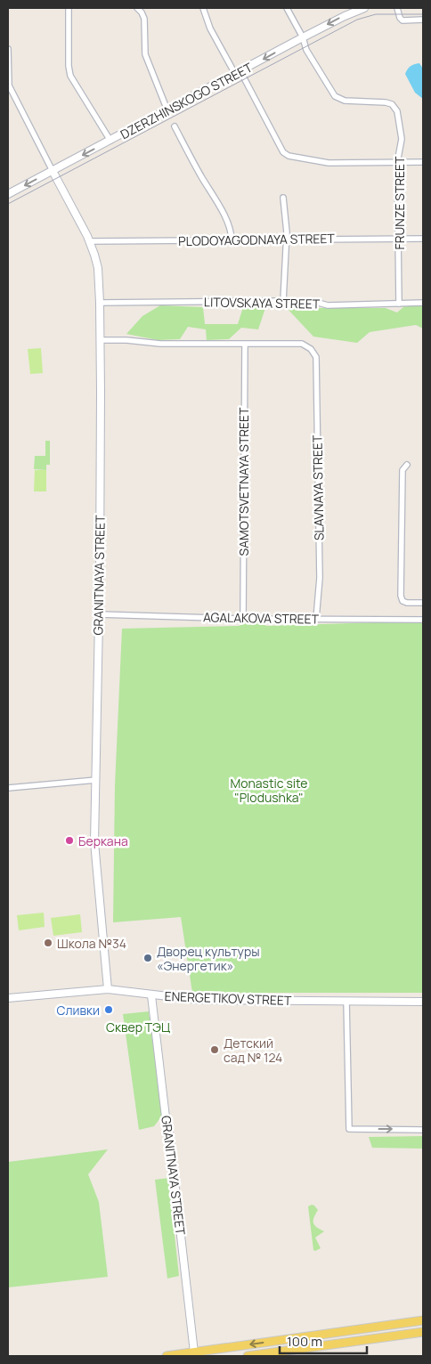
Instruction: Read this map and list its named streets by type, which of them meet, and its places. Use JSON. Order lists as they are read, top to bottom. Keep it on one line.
{"streets":{"street":["DZERZHINSKOGO STREET","FRUNZE STREET","PLODOYAGODNAYA STREET","LITOVSKAYA STREET","SAMOTSVETNAYA STREET","SLAVNAYA STREET","GRANITNAYA STREET","AGALAKOVA STREET","ENERGETIKOV STREET"]},"crossings":[["DZERZHINSKOGO STREET","FRUNZE STREET"],["DZERZHINSKOGO STREET","GRANITNAYA STREET"],["FRUNZE STREET","PLODOYAGODNAYA STREET"],["FRUNZE STREET","LITOVSKAYA STREET"],["PLODOYAGODNAYA STREET","GRANITNAYA STREET"],["LITOVSKAYA STREET","GRANITNAYA STREET"],["SAMOTSVETNAYA STREET","SLAVNAYA STREET"],["SAMOTSVETNAYA STREET","AGALAKOVA STREET"],["SLAVNAYA STREET","AGALAKOVA STREET"],["GRANITNAYA STREET","AGALAKOVA STREET"],["GRANITNAYA STREET","ENERGETIKOV STREET"]],"one_way":["DZERZHINSKOGO STREET"],"parks":["Monastic site \"Plodushka\"","Сквер ТЭЦ"],"places":["Беркана","Школа №34","Дворец культуры «Энергетик»","Сливки","Детский сад № 124"],"scale_bar":"100 m"}
